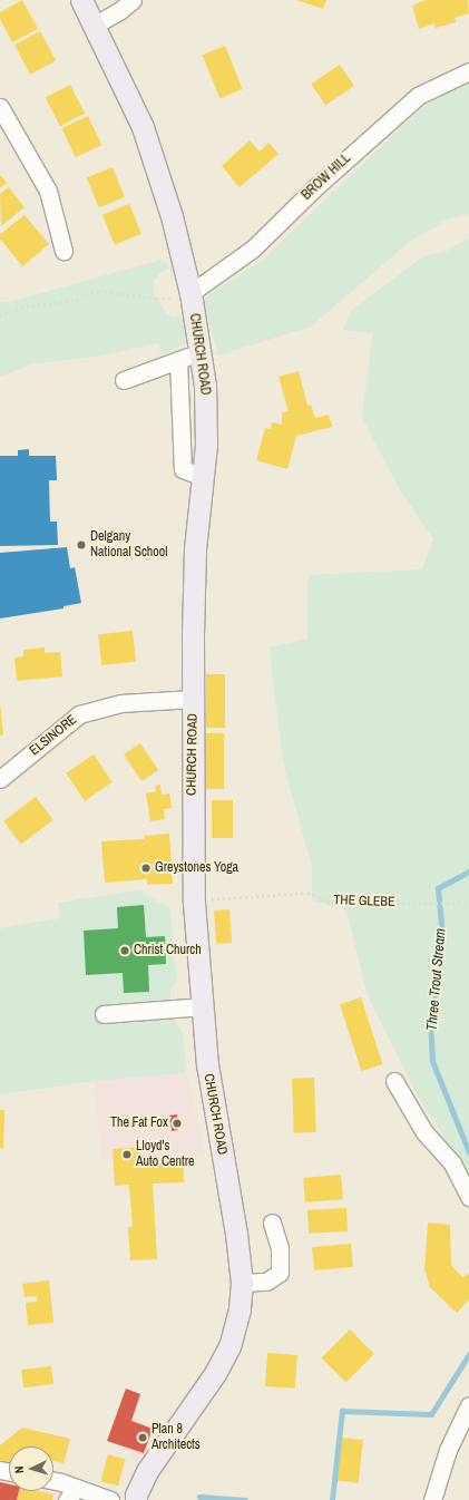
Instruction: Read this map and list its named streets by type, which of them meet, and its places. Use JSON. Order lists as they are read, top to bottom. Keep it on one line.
{"streets":{"main road":["CHURCH ROAD"],"street":["BROW HILL","ELSINORE"],"path":["THE GLEBE"]},"crossings":[["BROW HILL","CHURCH ROAD"],["CHURCH ROAD","ELSINORE"]],"water":["Three Trout Stream"],"places":["Delgany National School","Greystones Yoga","Christ Church","The Fat Fox","Lloyd's Auto Centre","Plan 8 Architects"],"north":"left"}
